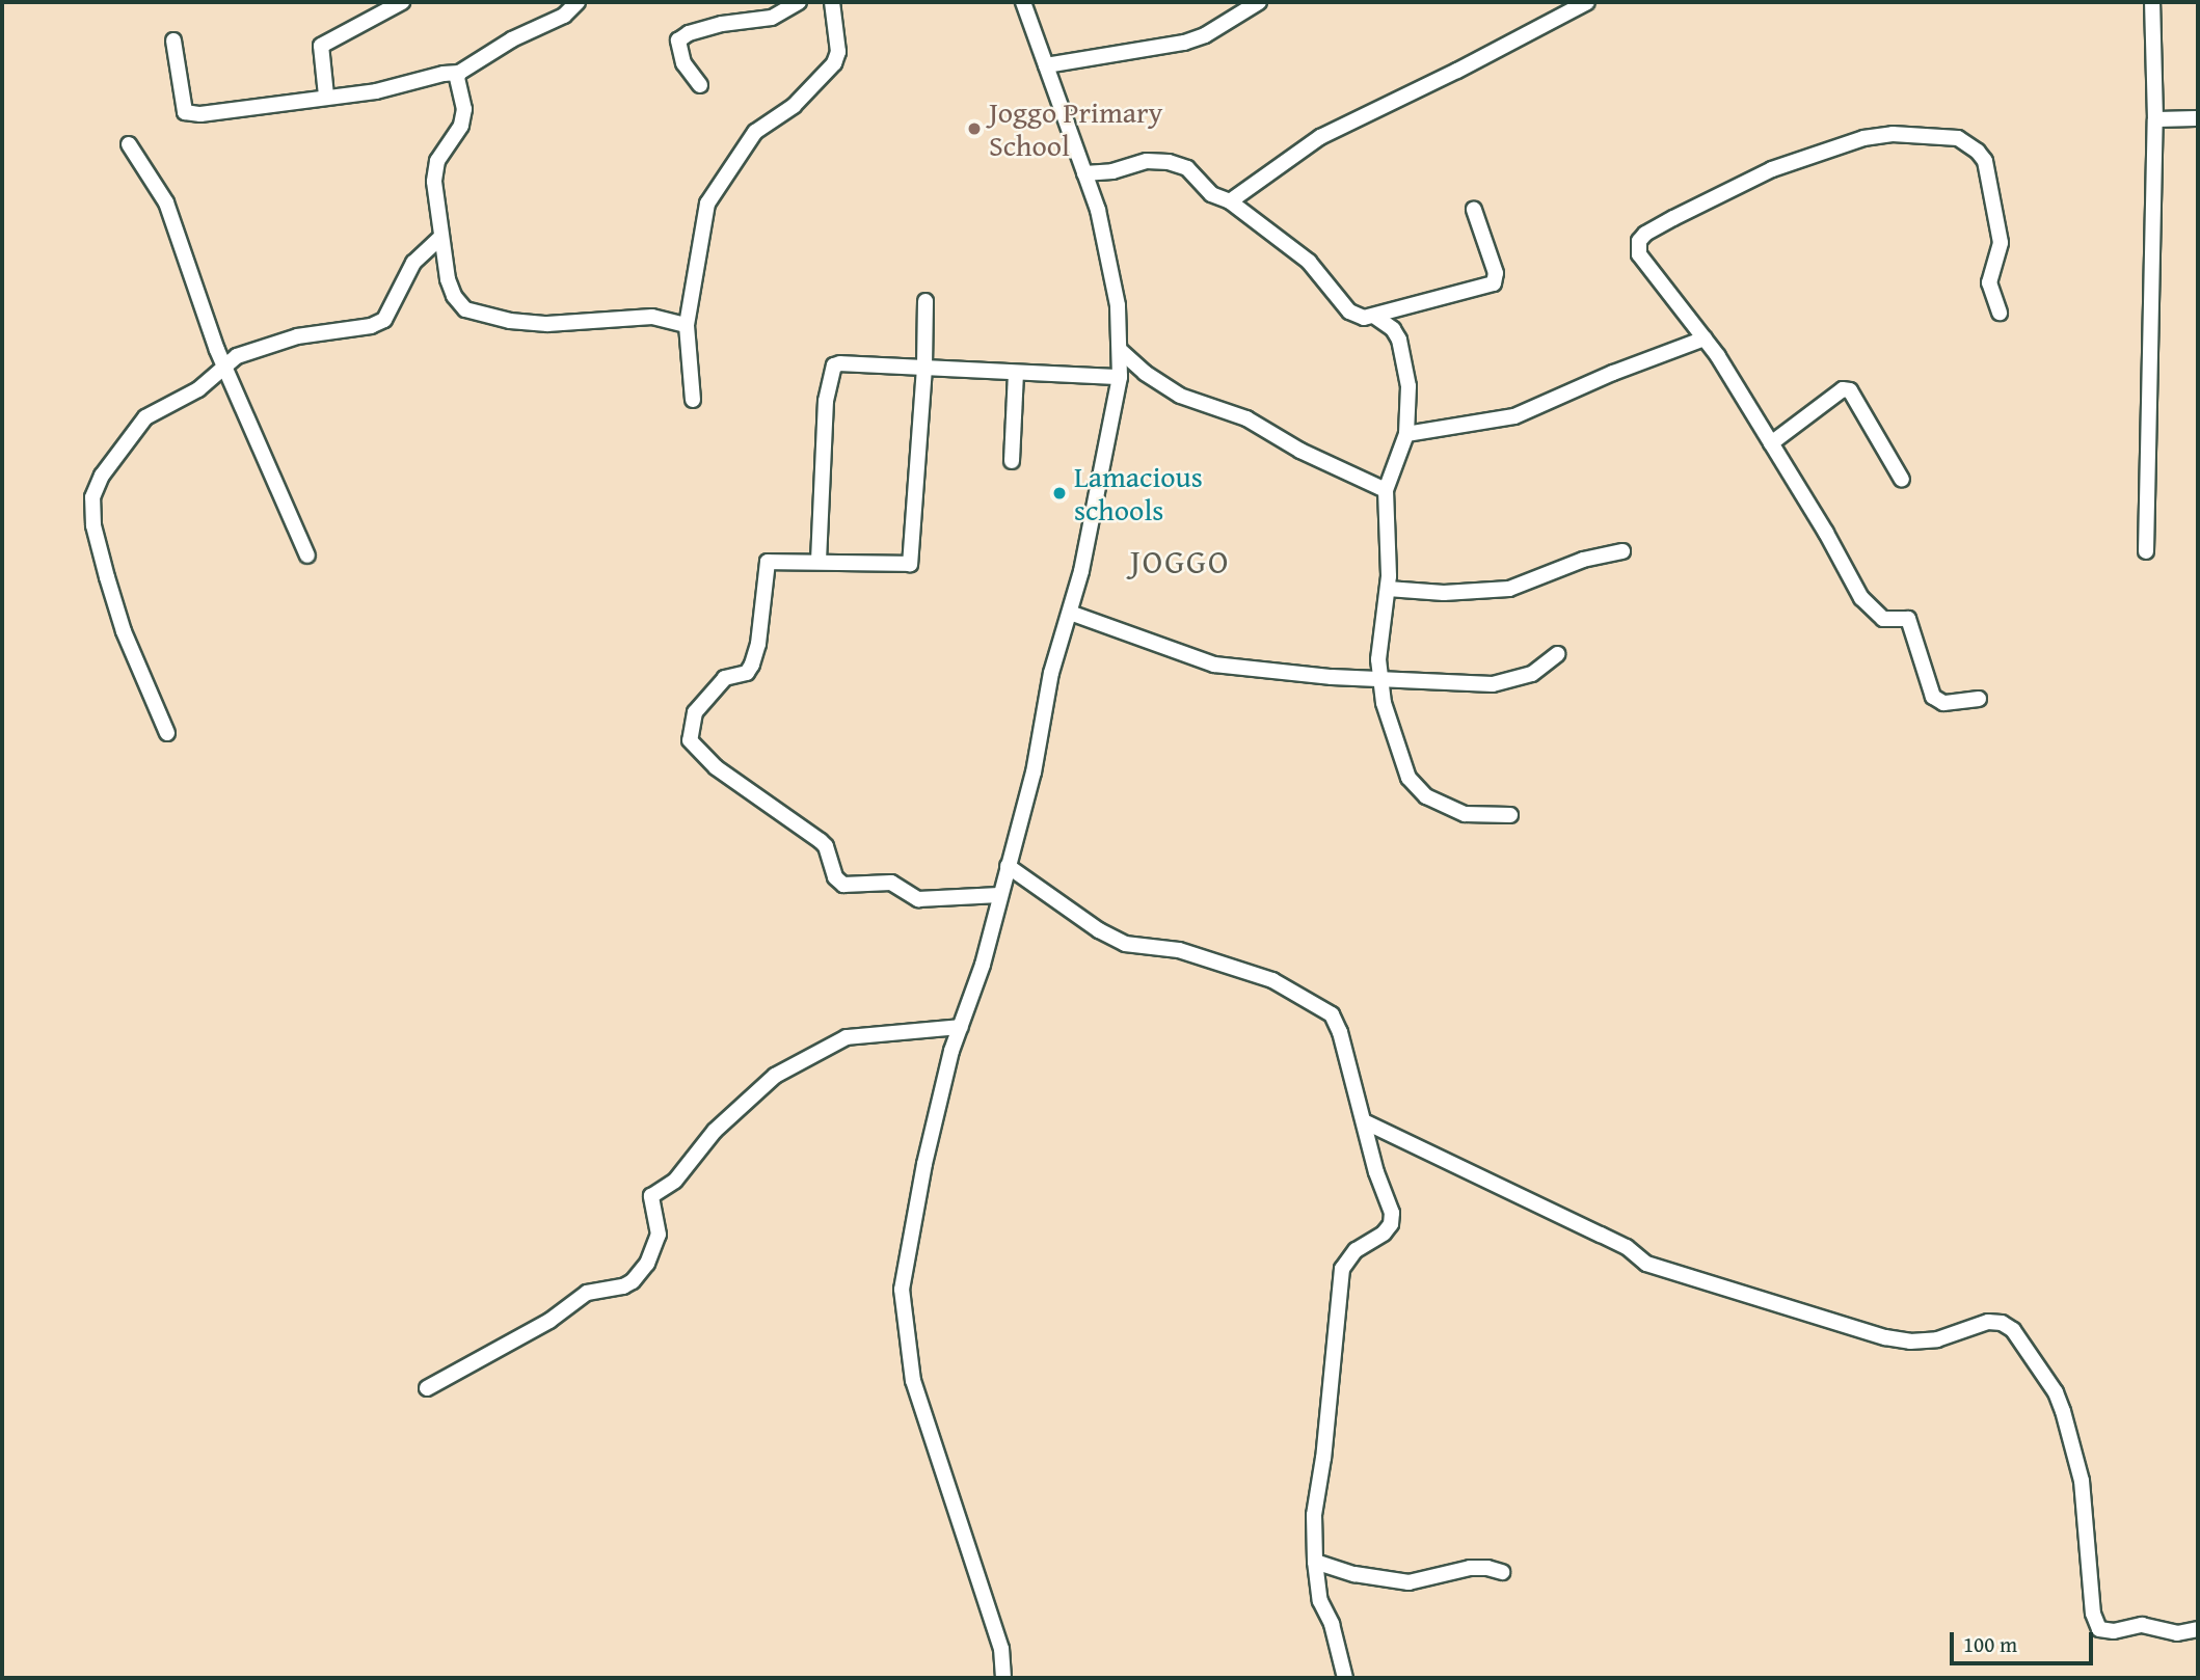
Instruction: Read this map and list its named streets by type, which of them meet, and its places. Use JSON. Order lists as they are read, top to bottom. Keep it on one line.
{"districts":["JOGGO"],"places":["Joggo Primary School","Lamacious schools"],"scale_bar":"100 m"}
